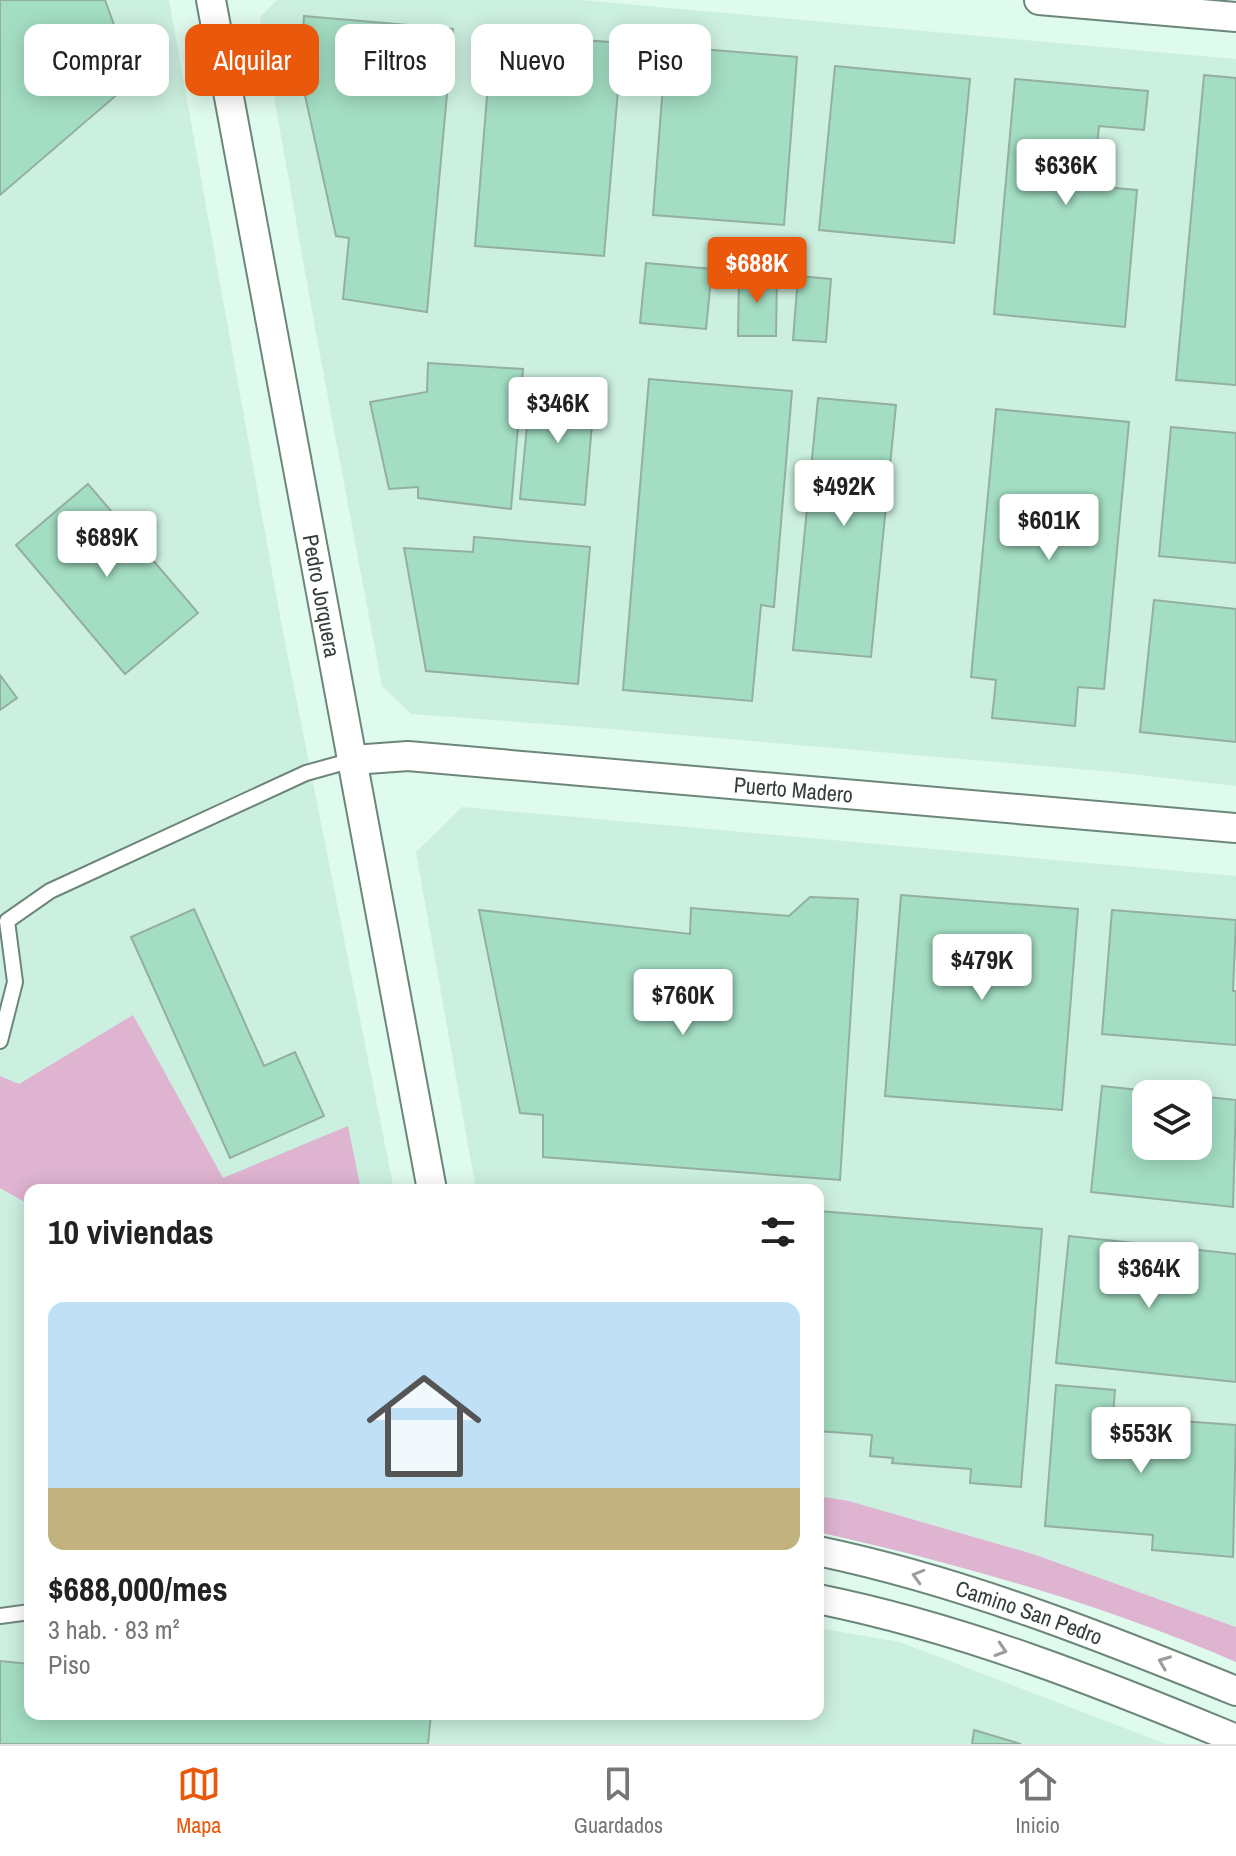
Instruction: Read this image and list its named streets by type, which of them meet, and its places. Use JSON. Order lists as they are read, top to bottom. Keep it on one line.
{"streets":{"street":["Pedro Jorquera","Puerto Madero","Camino San Pedro"]},"crossings":[["Pedro Jorquera","Puerto Madero"]],"page":{"chip":["Comprar","Alquilar","Filtros","Nuevo","Piso"],"price":["$636K","$688K","$346K","$492K","$601K","$689K","$479K","$760K","$364K","$553K"],"heading":"10 viviendas","list":[{"name":"$688,000/mes","note":"3 hab. · 83 m² · Piso"}],"tabs":["Mapa","Guardados","Inicio"]}}
